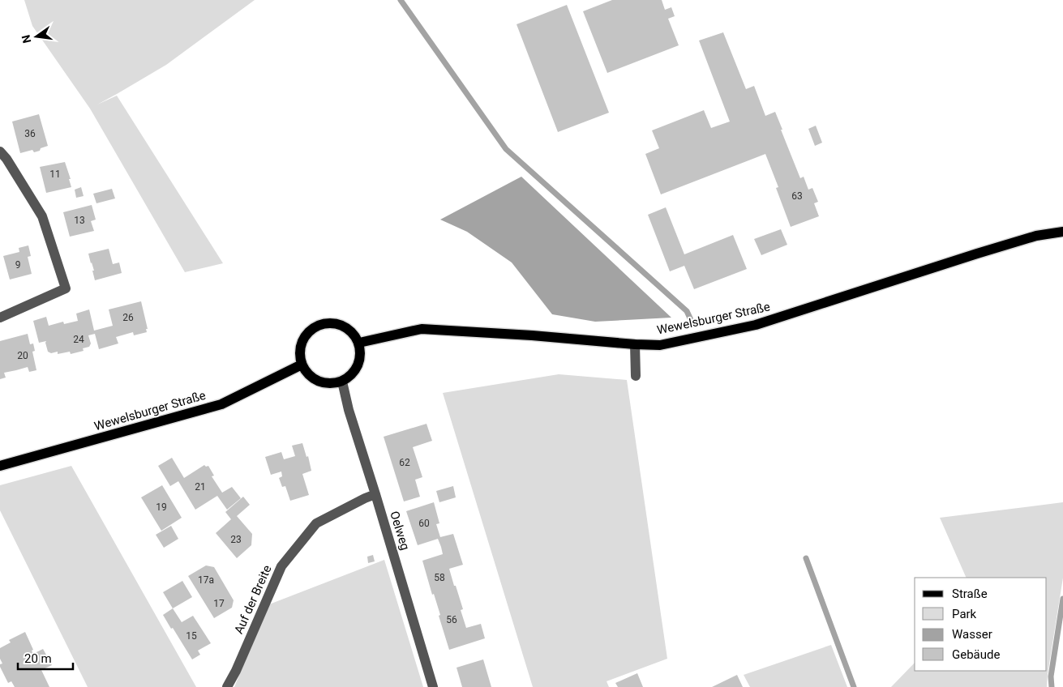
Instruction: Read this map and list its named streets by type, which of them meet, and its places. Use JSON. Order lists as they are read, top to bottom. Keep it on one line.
{"streets":{"main road":["Wewelsburger Straße"],"street":["Oelweg","Auf der Breite"]},"crossings":[["Wewelsburger Straße","Oelweg"],["Oelweg","Auf der Breite"]],"house_numbers":["36","11","63","13","9","26","24","20","62","21","19","60","23","58","17a","17","56","15"],"legend":["Straße","Park","Wasser","Gebäude"],"scale_bar":"20 m","north":"left"}
